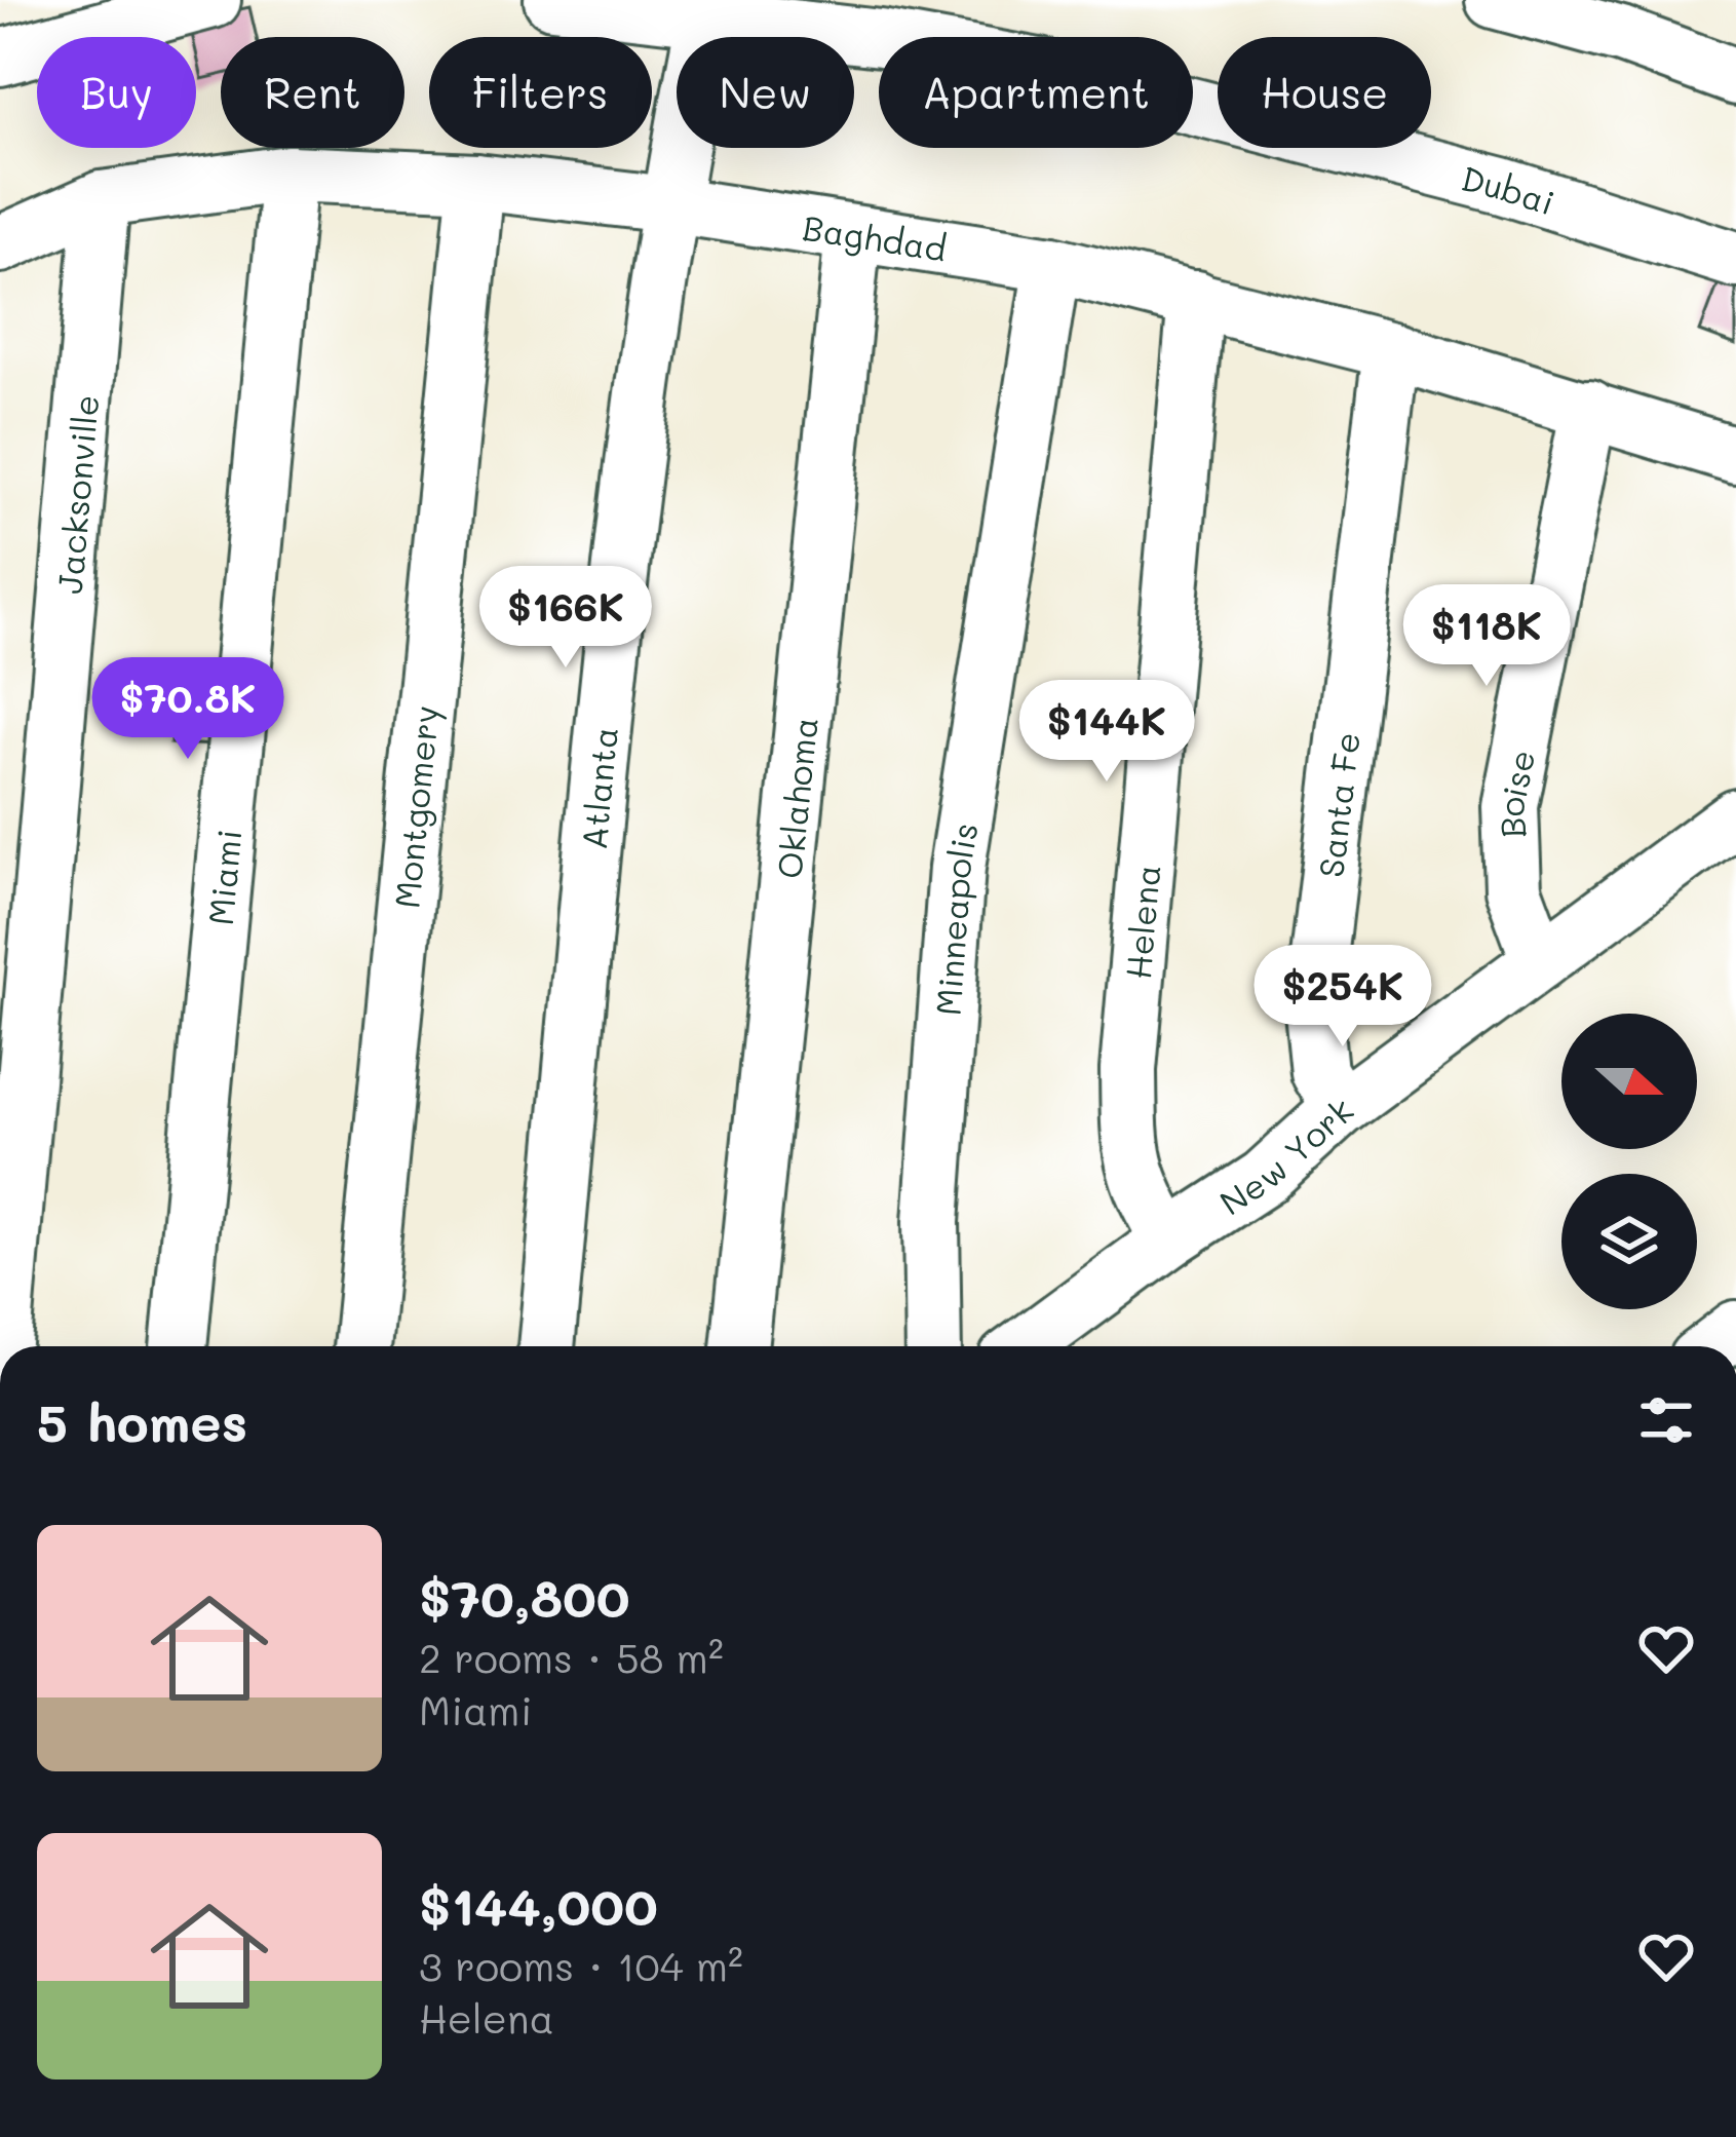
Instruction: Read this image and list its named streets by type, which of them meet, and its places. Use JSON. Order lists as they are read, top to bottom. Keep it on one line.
{"streets":{"street":["Dubai","Baghdad","Jacksonville","Atlanta","Boise","Oklahoma","Santa Fe","Montgomery","Miami","Minneapolis","Helena","New York"]},"crossings":[["Dubai","Atlanta"],["Baghdad","Jacksonville"],["Baghdad","Atlanta"],["Baghdad","Boise"],["Baghdad","Oklahoma"],["Baghdad","Santa Fe"],["Baghdad","Montgomery"],["Baghdad","Miami"],["Baghdad","Minneapolis"],["Baghdad","Helena"],["Boise","New York"],["Santa Fe","New York"],["Helena","New York"]],"north":"right","page":{"chip":["Buy","Rent","Filters","New","Apartment","House"],"price":["$166K","$118K","$70.8K","$144K","$254K"],"heading":"5 homes","list":[{"name":"$70,800","note":"2 rooms · 58 m² · Miami"},{"name":"$144,000","note":"3 rooms · 104 m² · Helena"}]}}
